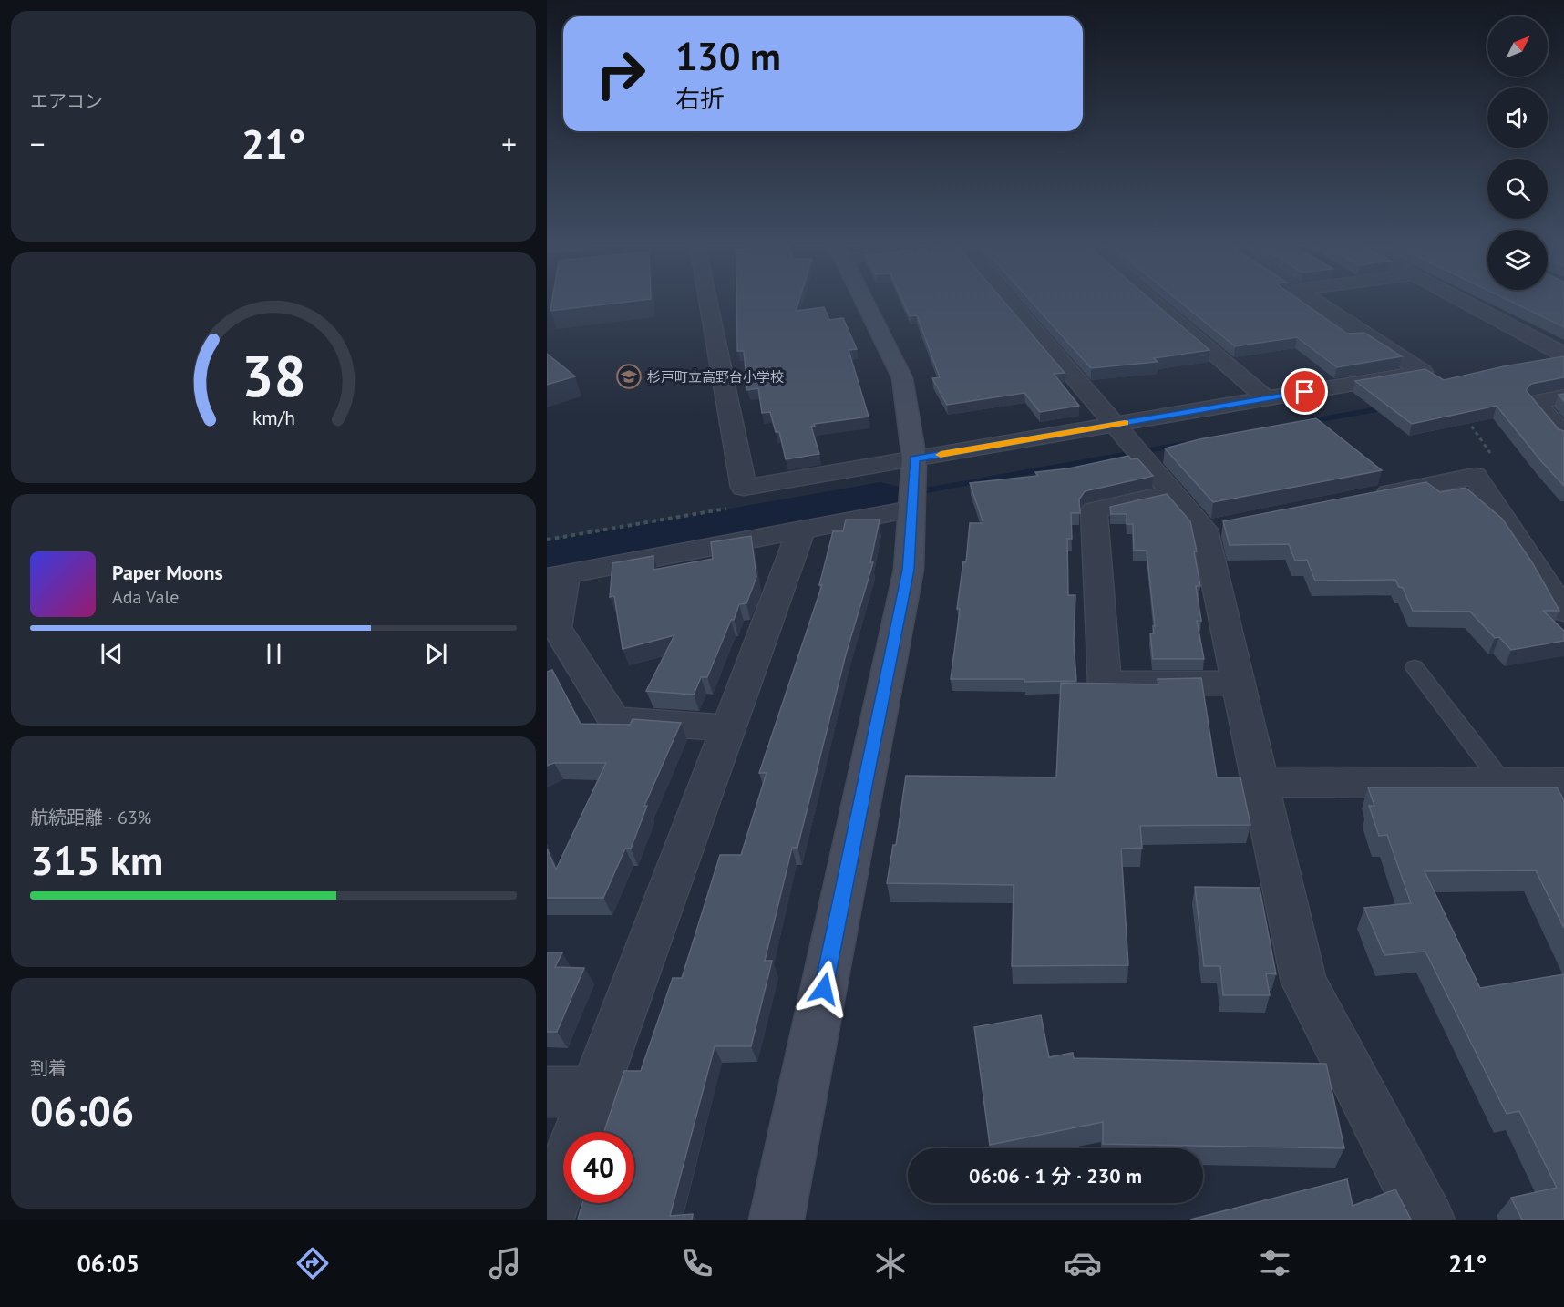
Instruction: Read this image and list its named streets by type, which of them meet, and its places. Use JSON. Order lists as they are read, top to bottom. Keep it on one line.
{"places":{"school or university":["杉戸町立高野台小学校"]},"north":"top right","page":{"tile":["エアコン",["航続距離 · 63%","315 km"],["到着","06:06"]],"turn":["130 m","右折"],"heat":["−","21°","+"],"song":["Paper Moons","Ada Vale"],"limit":"40","trip":"06:06 · 1 分 · 230 m","tabs":["06:05","21°"],"gauge":["38","km/h"]}}
